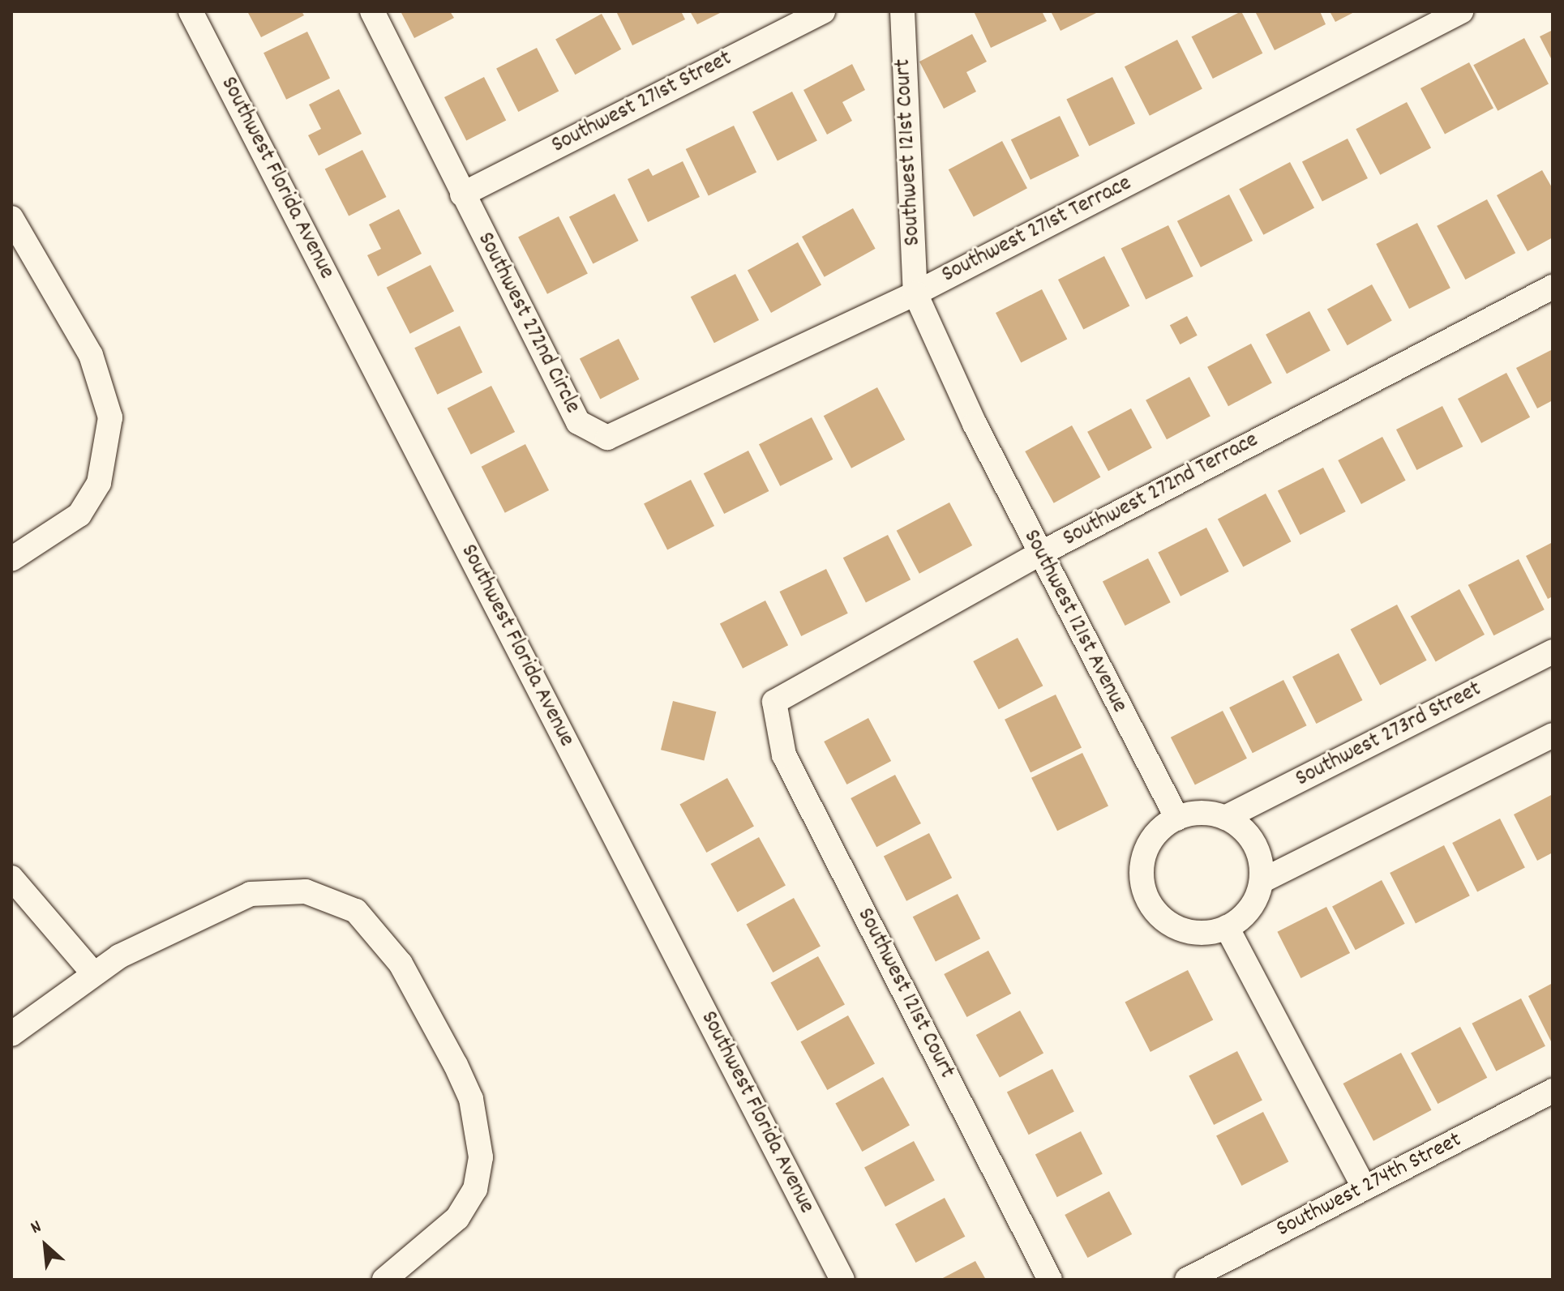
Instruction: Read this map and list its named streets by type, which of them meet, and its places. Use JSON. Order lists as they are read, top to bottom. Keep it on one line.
{"streets":{"street":["Southwest 271st Street","Southwest 121st Court","Southwest Florida Avenue","Southwest 271st Terrace","Southwest 272nd Circle","Southwest 272nd Terrace","Southwest 121st Avenue","Southwest 273rd Street","Southwest 274th Street"]},"crossings":[["Southwest 271st Street","Southwest 272nd Circle"],["Southwest 121st Court","Southwest 271st Terrace"],["Southwest 121st Court","Southwest 272nd Terrace"],["Southwest 121st Court","Southwest 121st Avenue"],["Southwest 271st Terrace","Southwest 272nd Circle"],["Southwest 271st Terrace","Southwest 121st Avenue"],["Southwest 272nd Terrace","Southwest 121st Avenue"],["Southwest 121st Avenue","Southwest 273rd Street"]],"north":"top left"}
